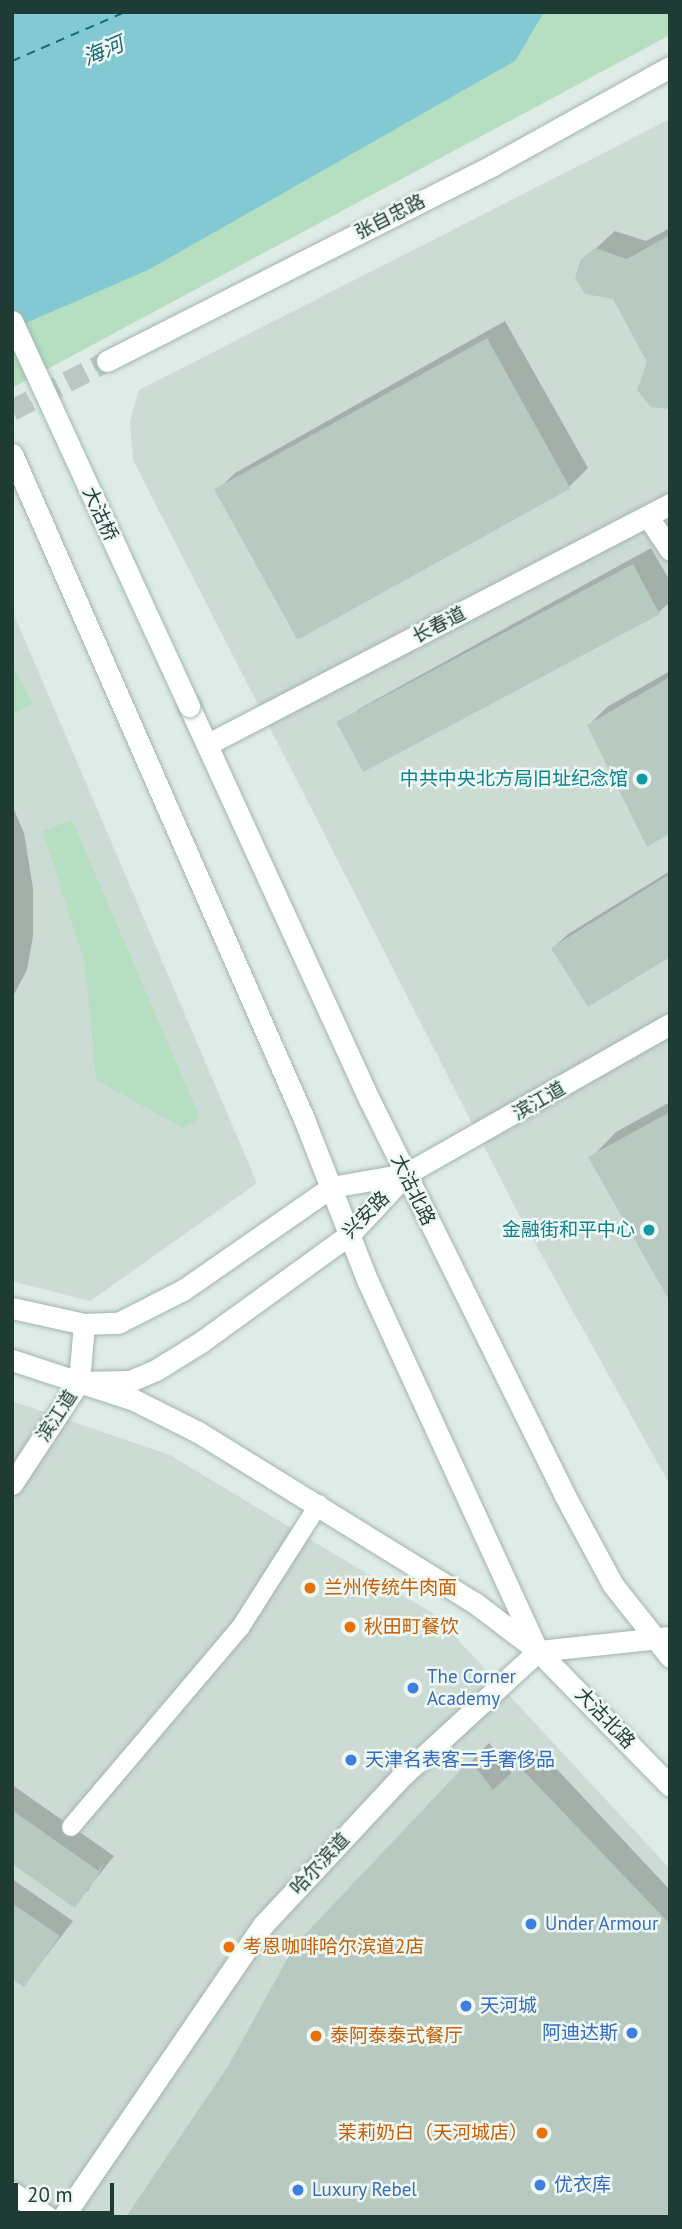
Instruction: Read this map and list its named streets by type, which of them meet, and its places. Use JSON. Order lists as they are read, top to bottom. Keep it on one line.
{"streets":{"main road":["张自忠路","大沽桥","长春道","滨江道","大沽北路","兴安路","哈尔滨道"]},"crossings":[["大沽桥","大沽北路"],["长春道","大沽北路"],["滨江道","大沽北路"],["滨江道","兴安路"],["大沽北路","兴安路"],["大沽北路","哈尔滨道"]],"water":["海河"],"places":["中共中央北方局旧址纪念馆","金融街和平中心","兰州传统牛肉面","秋田町餐饮","The Corner Academy","天津名表客二手奢侈品","Under Armour","考恩咖啡哈尔滨道2店","天河城","阿迪达斯","泰阿泰泰式餐厅","茉莉奶白（天河城店）","优衣库","Luxury Rebel"],"scale_bar":"20 m"}
